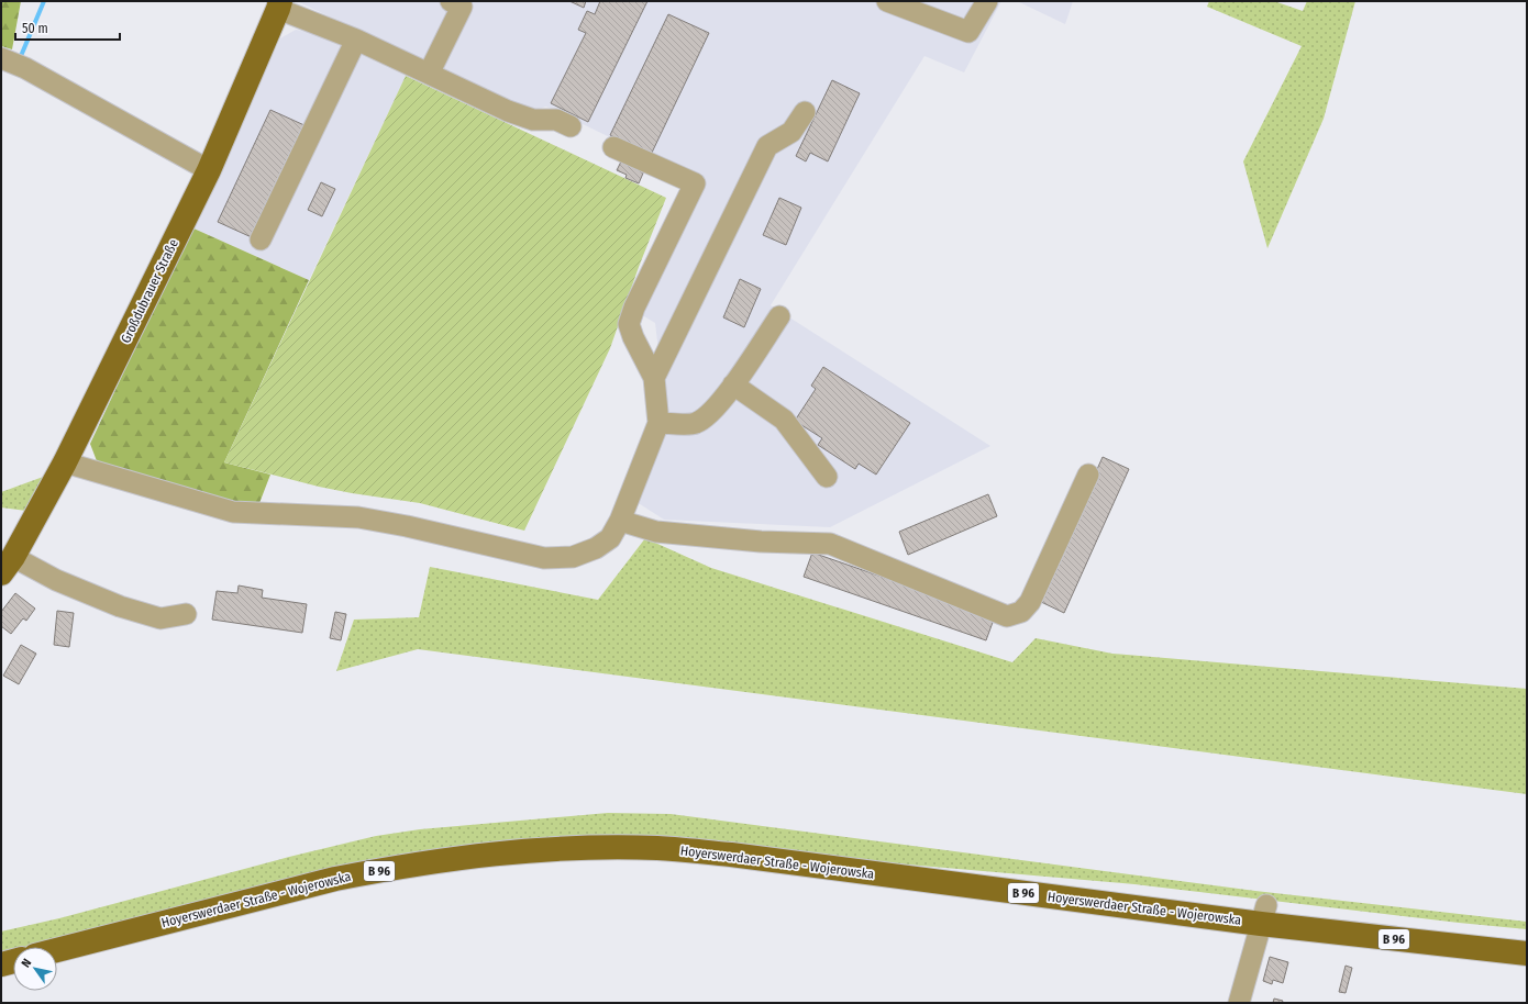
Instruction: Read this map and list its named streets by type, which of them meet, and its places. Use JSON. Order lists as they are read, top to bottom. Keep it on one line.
{"streets":{"main road":["Großdubrauer Straße","Hoyerswerdaer Straße - Wojerowska","B 96"]},"scale_bar":"50 m","north":"top left"}
